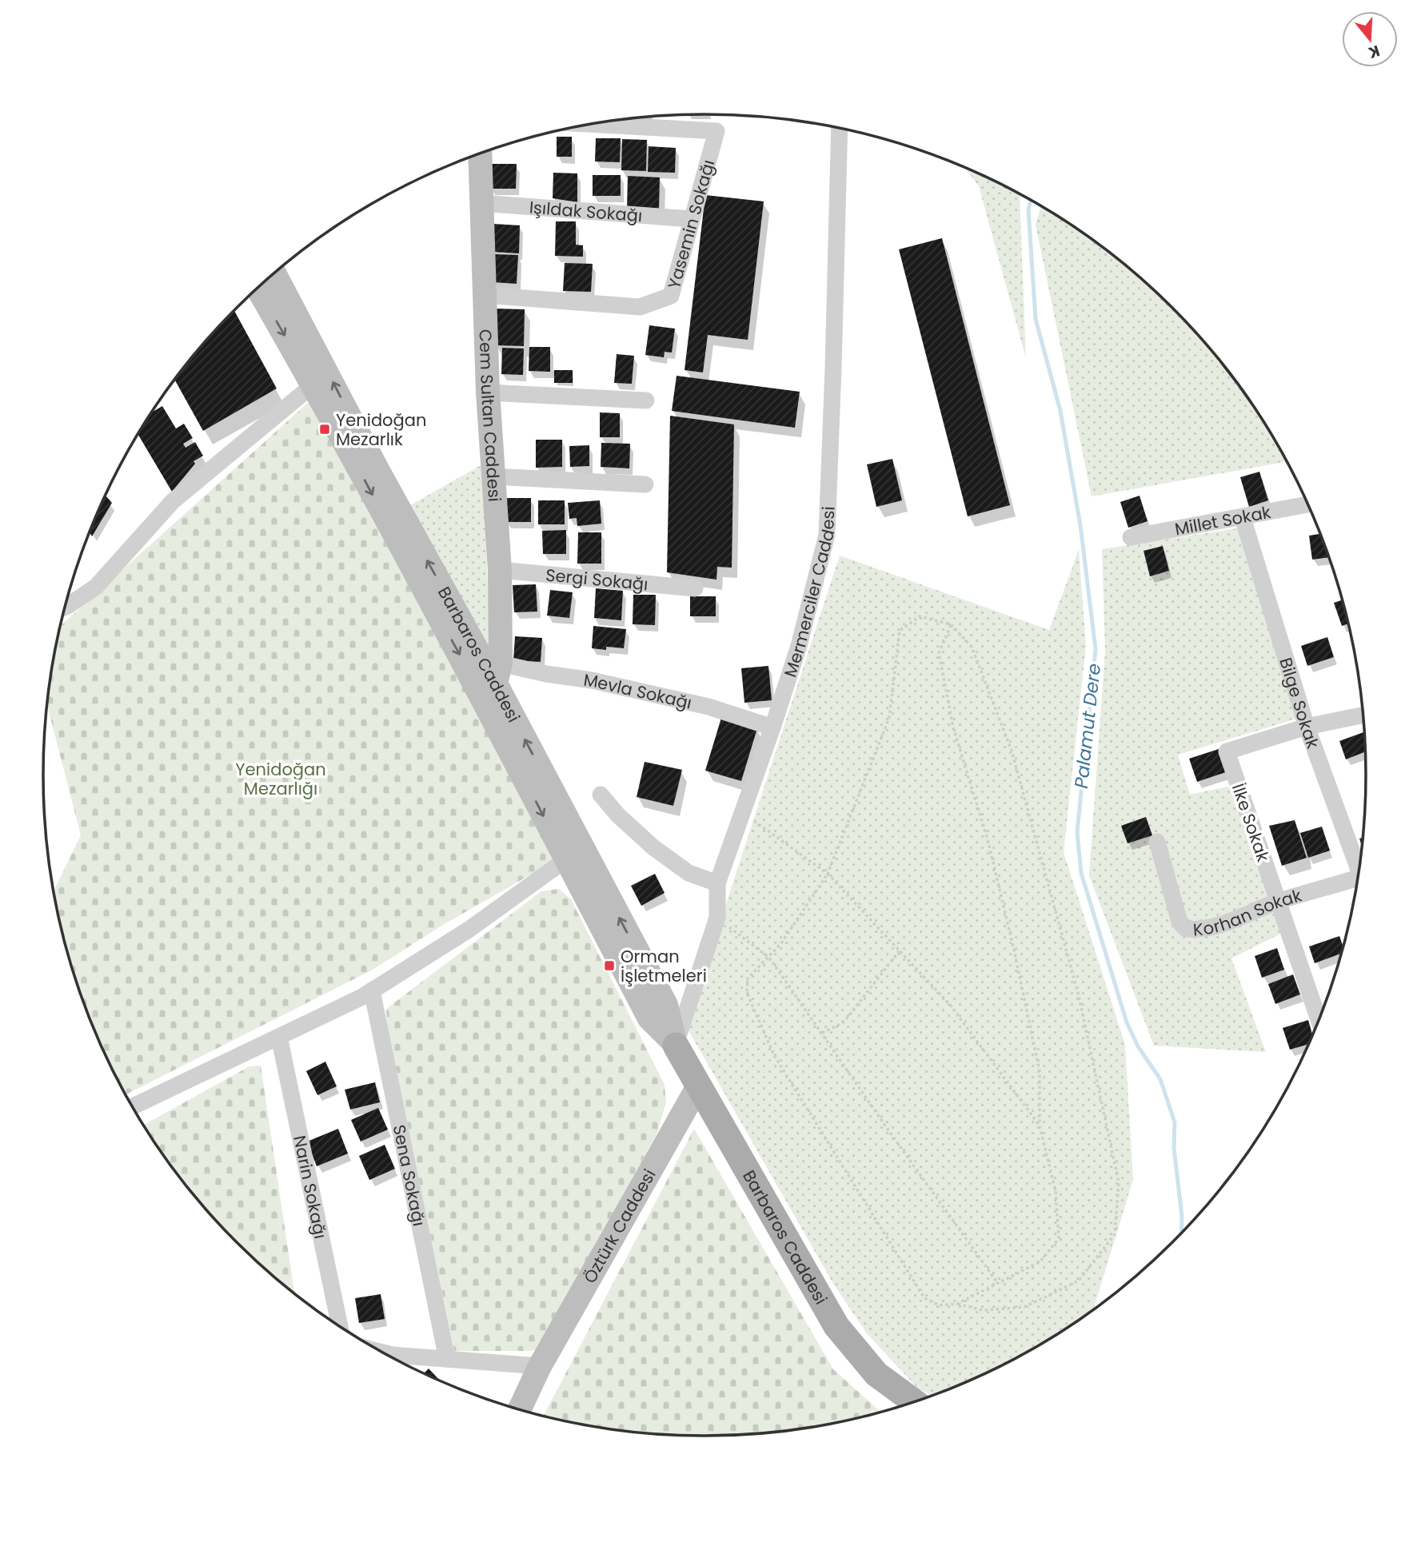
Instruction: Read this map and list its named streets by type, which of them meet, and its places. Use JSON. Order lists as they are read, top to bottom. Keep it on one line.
{"streets":{"main road":["Cem Sultan Caddesi","Barbaros Caddesi","Öztürk Caddesi"],"street":["Işıldak Sokağı","Yasemin Sokağı","Millet Sokak","Sergi Sokağı","Mermerciler Caddesi","Mevla Sokağı","Bilge Sokak","İlke Sokak","Korhan Sokak","Sena Sokağı","Narin Sokağı"]},"crossings":[["Işıldak Sokağı","Yasemin Sokağı"],["Işıldak Sokağı","Cem Sultan Caddesi"],["Yasemin Sokağı","Cem Sultan Caddesi"],["Cem Sultan Caddesi","Sergi Sokağı"],["Cem Sultan Caddesi","Barbaros Caddesi"],["Cem Sultan Caddesi","Mevla Sokağı"],["Millet Sokak","Bilge Sokak"],["Mermerciler Caddesi","Barbaros Caddesi"],["Mermerciler Caddesi","Mevla Sokağı"],["Barbaros Caddesi","Mevla Sokağı"],["Barbaros Caddesi","Öztürk Caddesi"],["Bilge Sokak","İlke Sokak"],["İlke Sokak","Korhan Sokak"]],"water":["Palamut Dere"],"parks":["Yenidoğan Mezarlığı"],"places":{"transit":["Yenidoğan Mezarlık","Orman İşletmeleri"]},"north":"bottom"}
